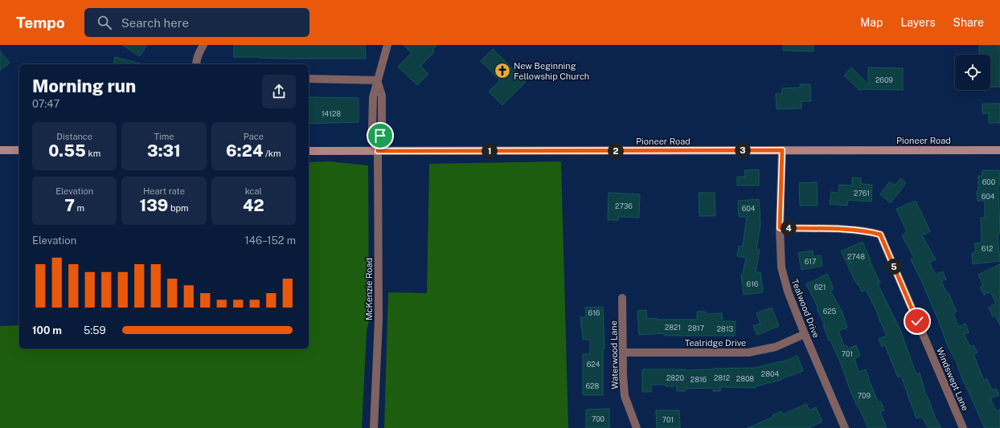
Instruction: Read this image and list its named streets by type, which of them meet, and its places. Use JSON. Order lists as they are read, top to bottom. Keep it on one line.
{"streets":{"main road":["Pioneer Road"],"street":["McKenzie Road","Tealwood Drive","Tealridge Drive","Waterwood Lane","Windswept Lane"]},"crossings":[["Pioneer Road","McKenzie Road"],["Pioneer Road","Tealwood Drive"],["Tealwood Drive","Tealridge Drive"],["Tealwood Drive","Windswept Lane"],["Tealridge Drive","Waterwood Lane"]],"places":{"church":["New Beginning Fellowship Church"]},"house_numbers":["2609","14128","600","2761","604","2736","604","612","2748","617","616","621","625","616","2821","2817","2813","701","624","2804","2820","2812","2808","2816","628","709","700","701"],"page":{"header":"Tempo","search":"Search here","nav":["Map","Layers","Share"],"heading":["Morning run","07:47"],"stats":[["Distance","0.55 km"],["Time","3:31"],["Pace","6:24 /km"],["Elevation","7 m"],["Heart rate","139 bpm"],["kcal","42"]],"pins":["3","1","2","4","5"],"chart":["Elevation","146–152 m"],"list":[{"name":"100 m","note":"5:59"}]}}
